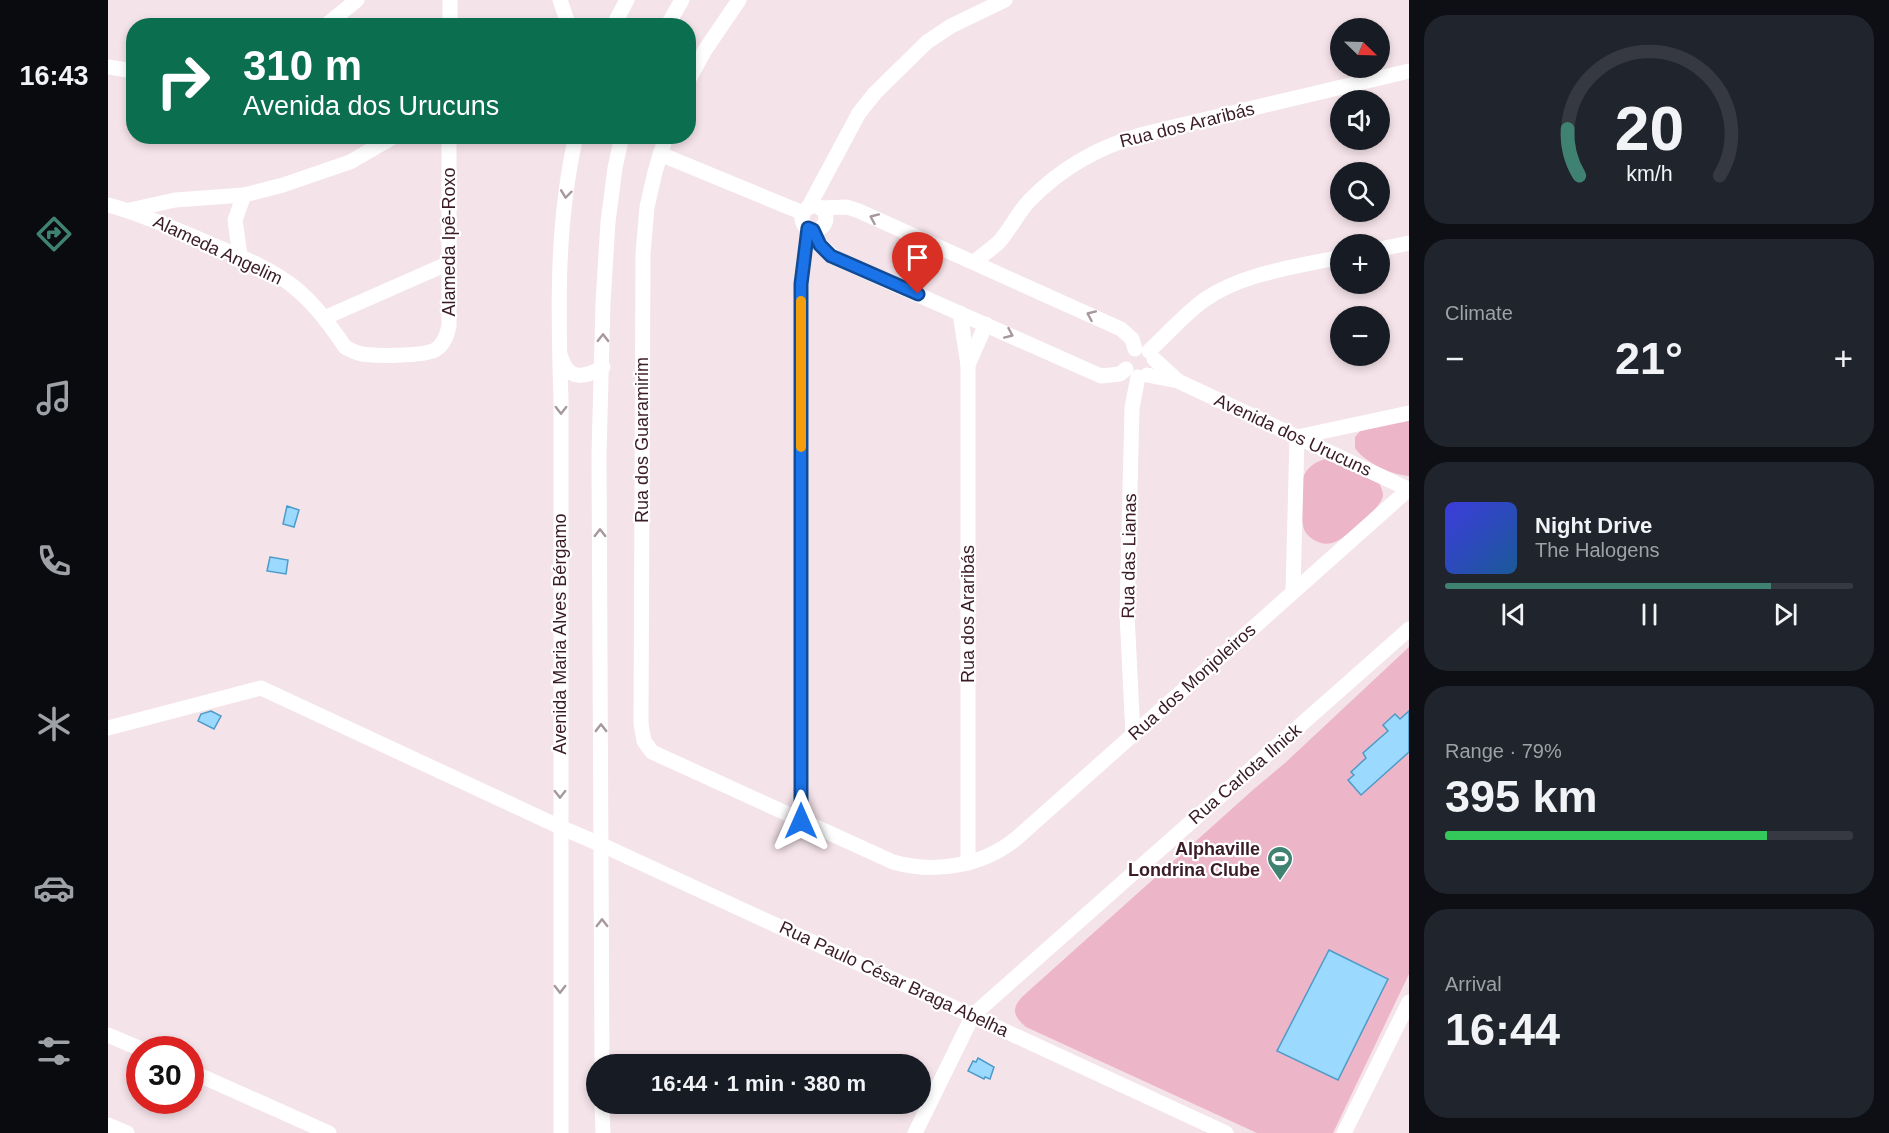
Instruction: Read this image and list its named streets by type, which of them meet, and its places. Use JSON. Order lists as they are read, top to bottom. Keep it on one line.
{"streets":{"street":["Rua dos Araribás","Alameda Ipê-Roxo","Alameda Angelim","Avenida dos Urucuns","Rua dos Guaramirim","Rua das Lianas","Avenida Maria Alves Bérgamo","Rua dos Monjoleiros","Rua Carlota Ilnick","Rua Paulo César Braga Abelha"]},"crossings":[["Rua dos Araribás","Avenida dos Urucuns"],["Rua dos Araribás","Rua dos Monjoleiros"],["Alameda Ipê-Roxo","Alameda Angelim"],["Avenida dos Urucuns","Rua dos Guaramirim"],["Avenida dos Urucuns","Rua das Lianas"],["Avenida dos Urucuns","Rua dos Monjoleiros"],["Rua dos Guaramirim","Rua dos Monjoleiros"],["Rua das Lianas","Rua dos Monjoleiros"],["Avenida Maria Alves Bérgamo","Rua Paulo César Braga Abelha"],["Rua Carlota Ilnick","Rua Paulo César Braga Abelha"]],"places":{"sports":["Alphaville Londrina Clube"]},"north":"bottom right","page":{"tabs":"16:43","map_buttons":["+","−"],"turn":["310 m","Avenida dos Urucuns"],"tile":["Climate",["Range · 79%","395 km"],["Arrival","16:44"]],"heat":["−","21°","+"],"song":["Night Drive","The Halogens"],"limit":"30","trip":"16:44 · 1 min · 380 m","gauge":["20","km/h"]}}
